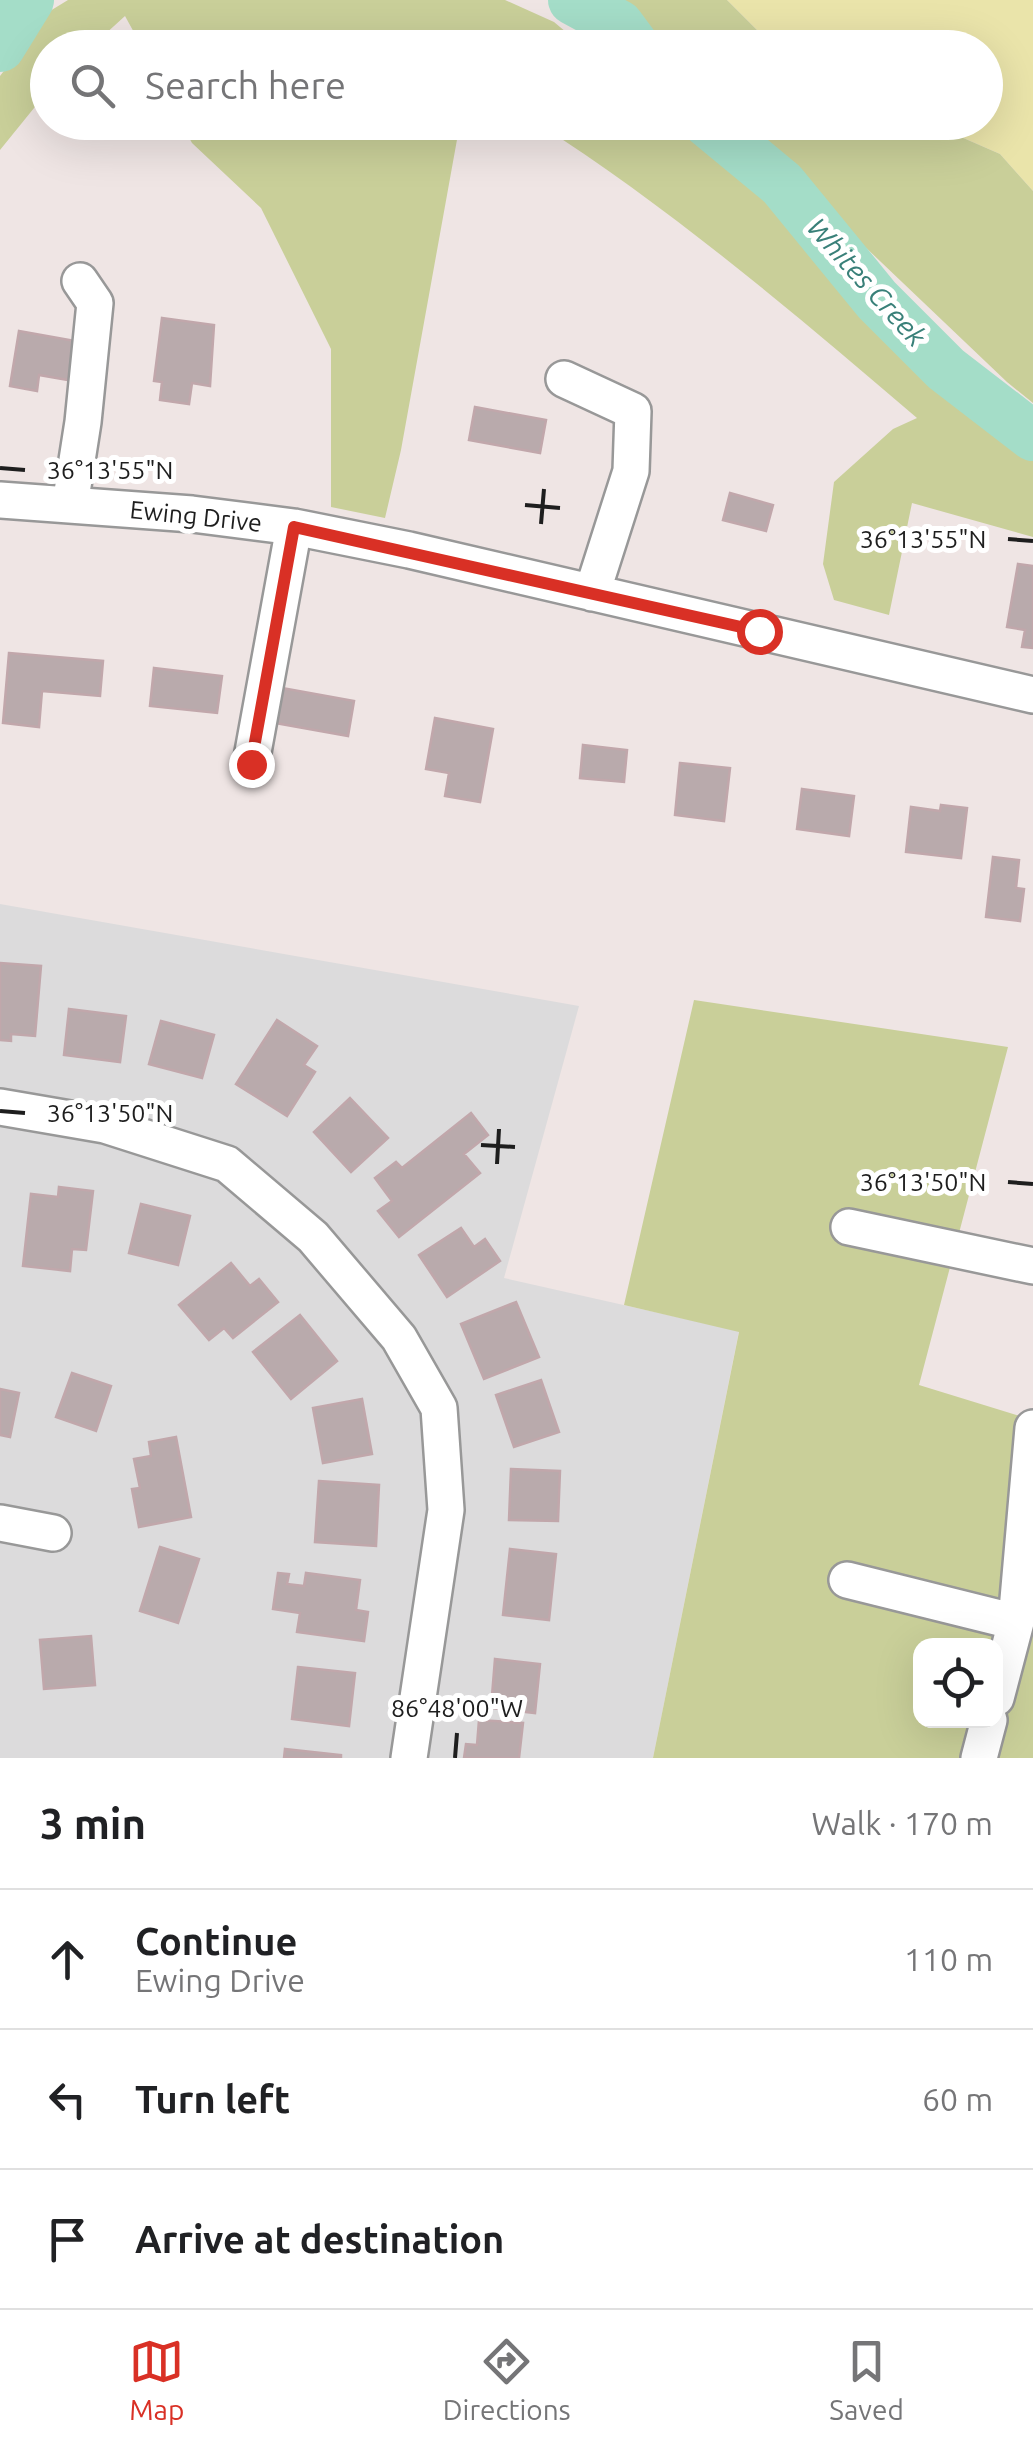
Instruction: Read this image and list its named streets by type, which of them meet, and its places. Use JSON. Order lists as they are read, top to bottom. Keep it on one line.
{"streets":{"street":["Ewing Drive"]},"water":["Whites Creek"],"page":{"search":"Search here","heading":["3 min","Walk · 170 m"],"list":[["Continue","Ewing Drive","110 m"],["Turn left","60 m"],"Arrive at destination"],"nav":["Map","Directions","Saved"]},"coordinates":["36°13'55\"N","36°13'50\"N","86°48'00\"W"]}
